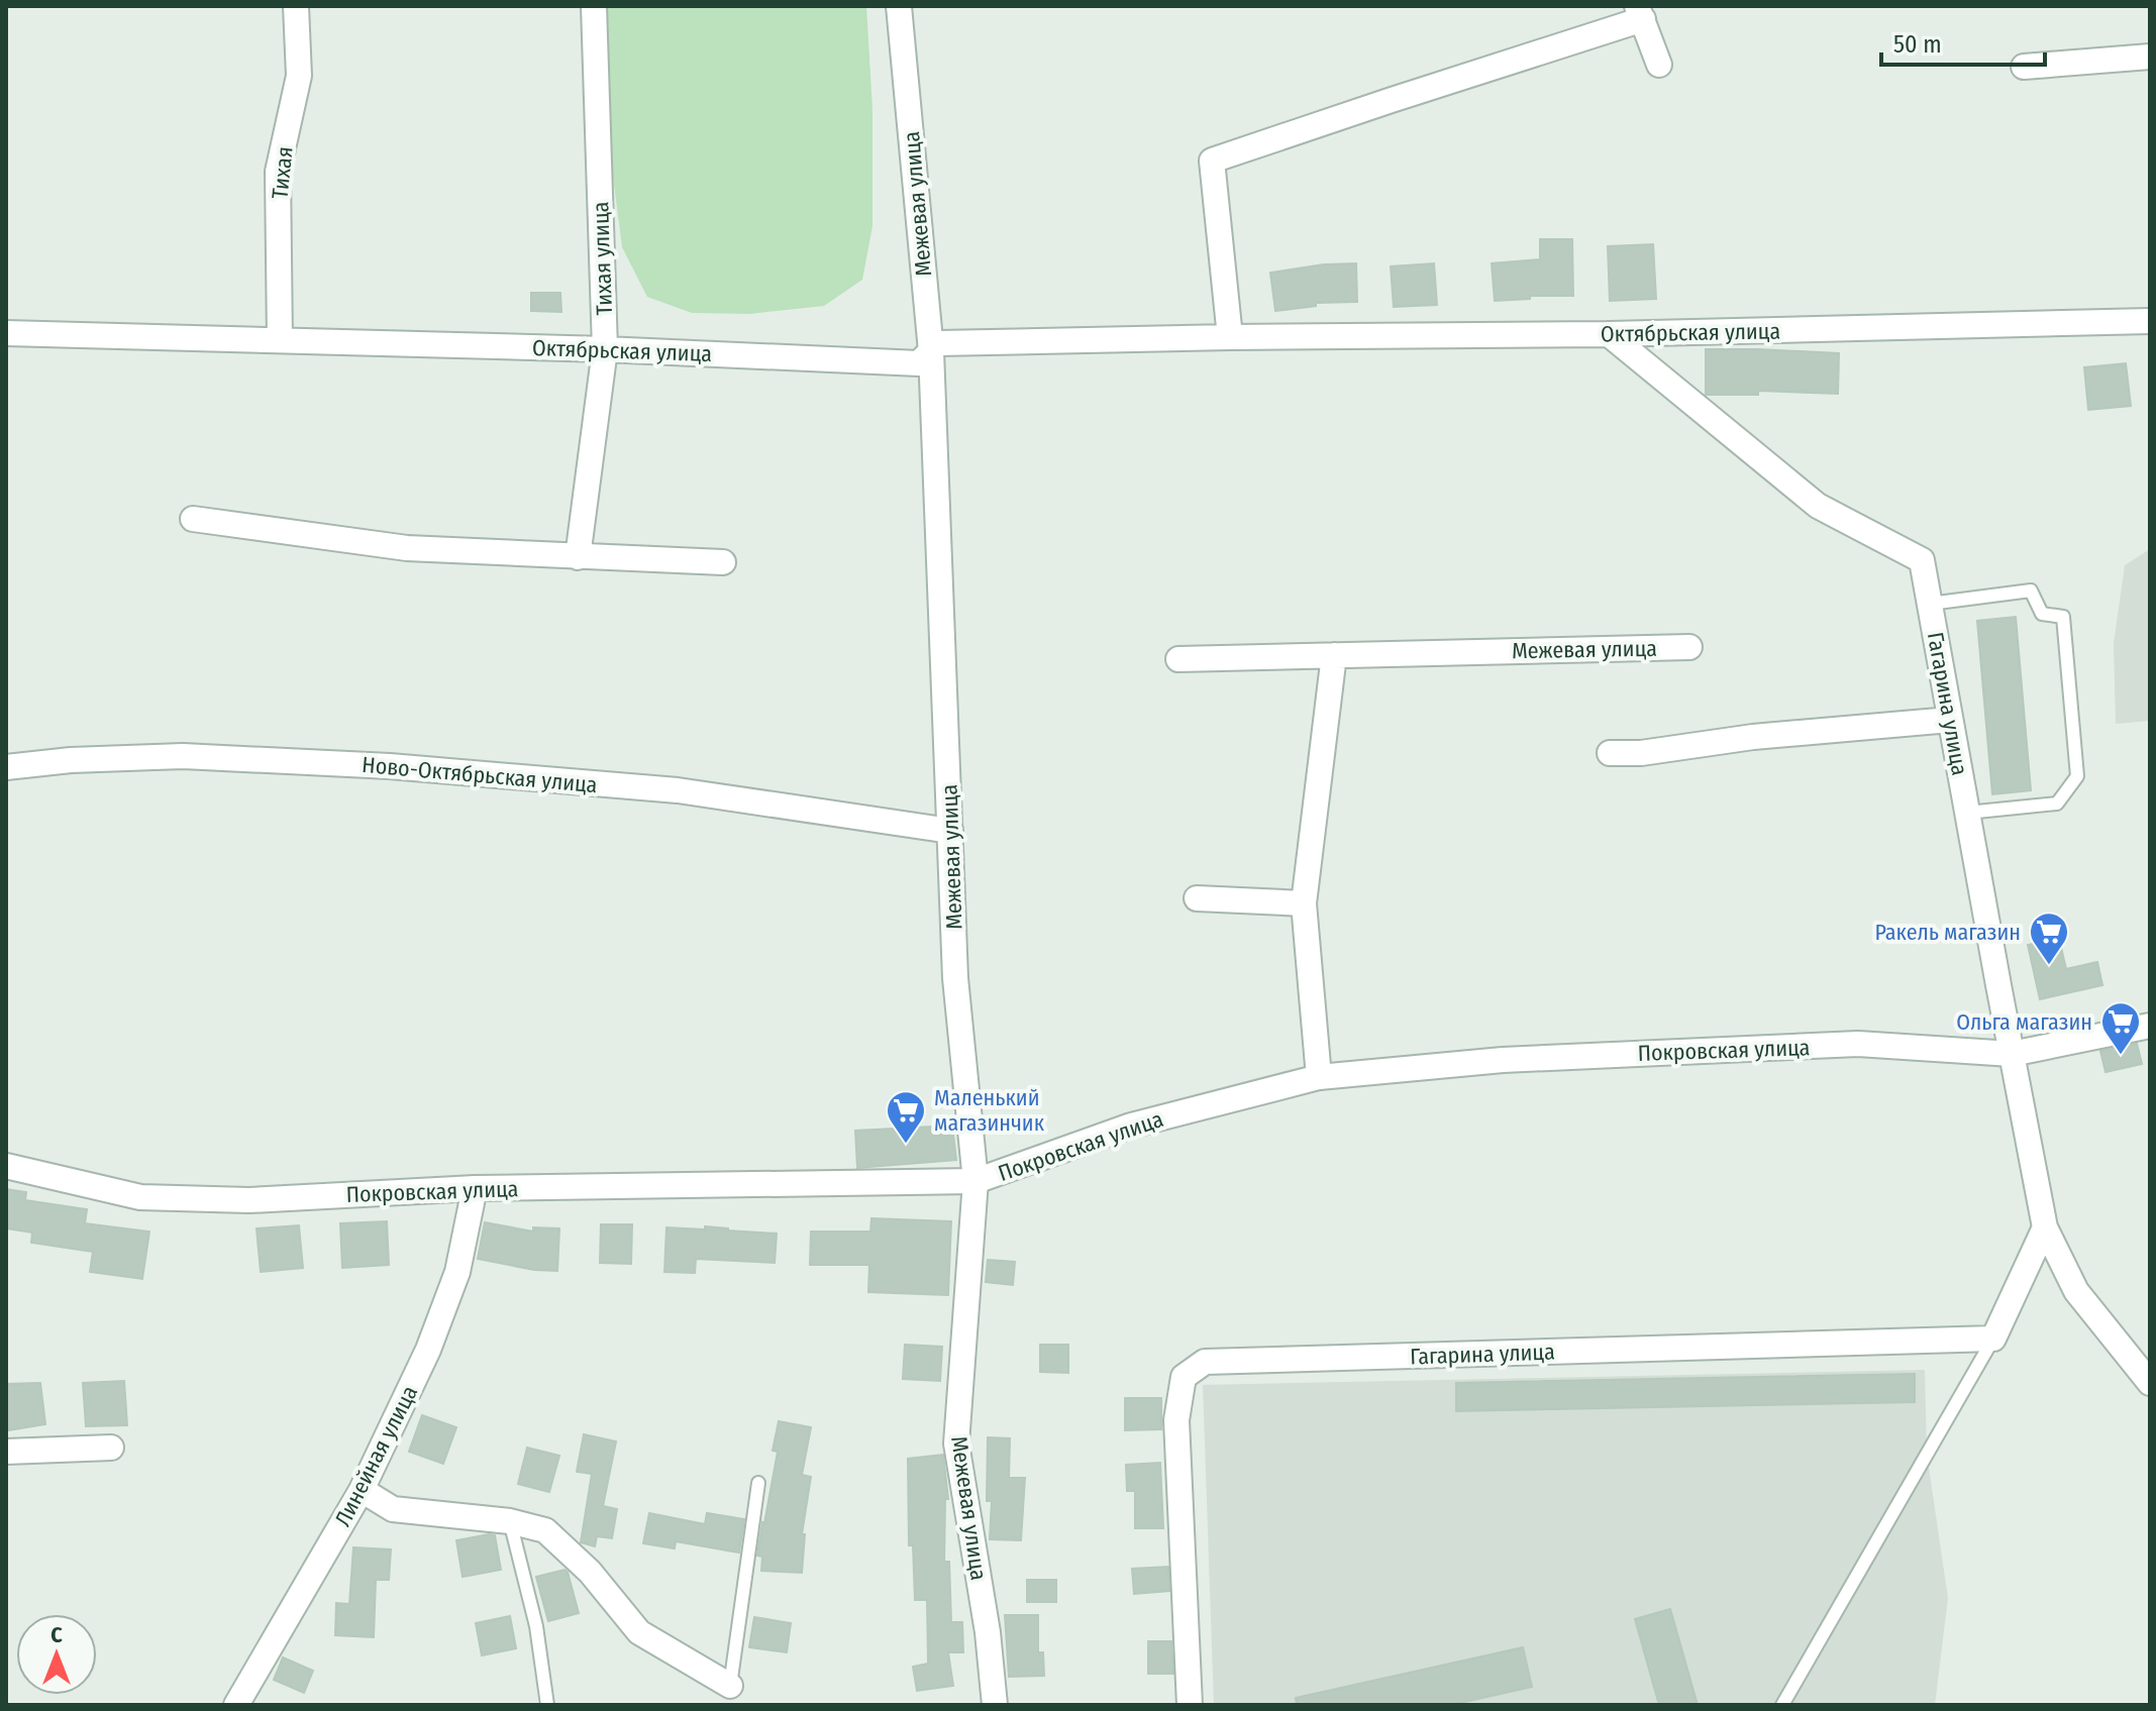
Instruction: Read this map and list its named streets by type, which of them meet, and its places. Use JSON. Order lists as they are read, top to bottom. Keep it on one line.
{"streets":{"street":["Тихая","Межевая улица","Тихая улица","Октябрьская улица","Гагарина улица","Ново-Октябрьская улица","Покровская улица","Линейная улица"]},"crossings":[["Тихая","Октябрьская улица"],["Межевая улица","Октябрьская улица"],["Межевая улица","Ново-Октябрьская улица"],["Межевая улица","Покровская улица"],["Тихая улица","Октябрьская улица"],["Октябрьская улица","Гагарина улица"],["Гагарина улица","Покровская улица"],["Покровская улица","Линейная улица"]],"places":{"supermarket":["Ракель магазин","Ольга магазин","Маленький магазинчик"]},"scale_bar":"50 m","north":"top"}
